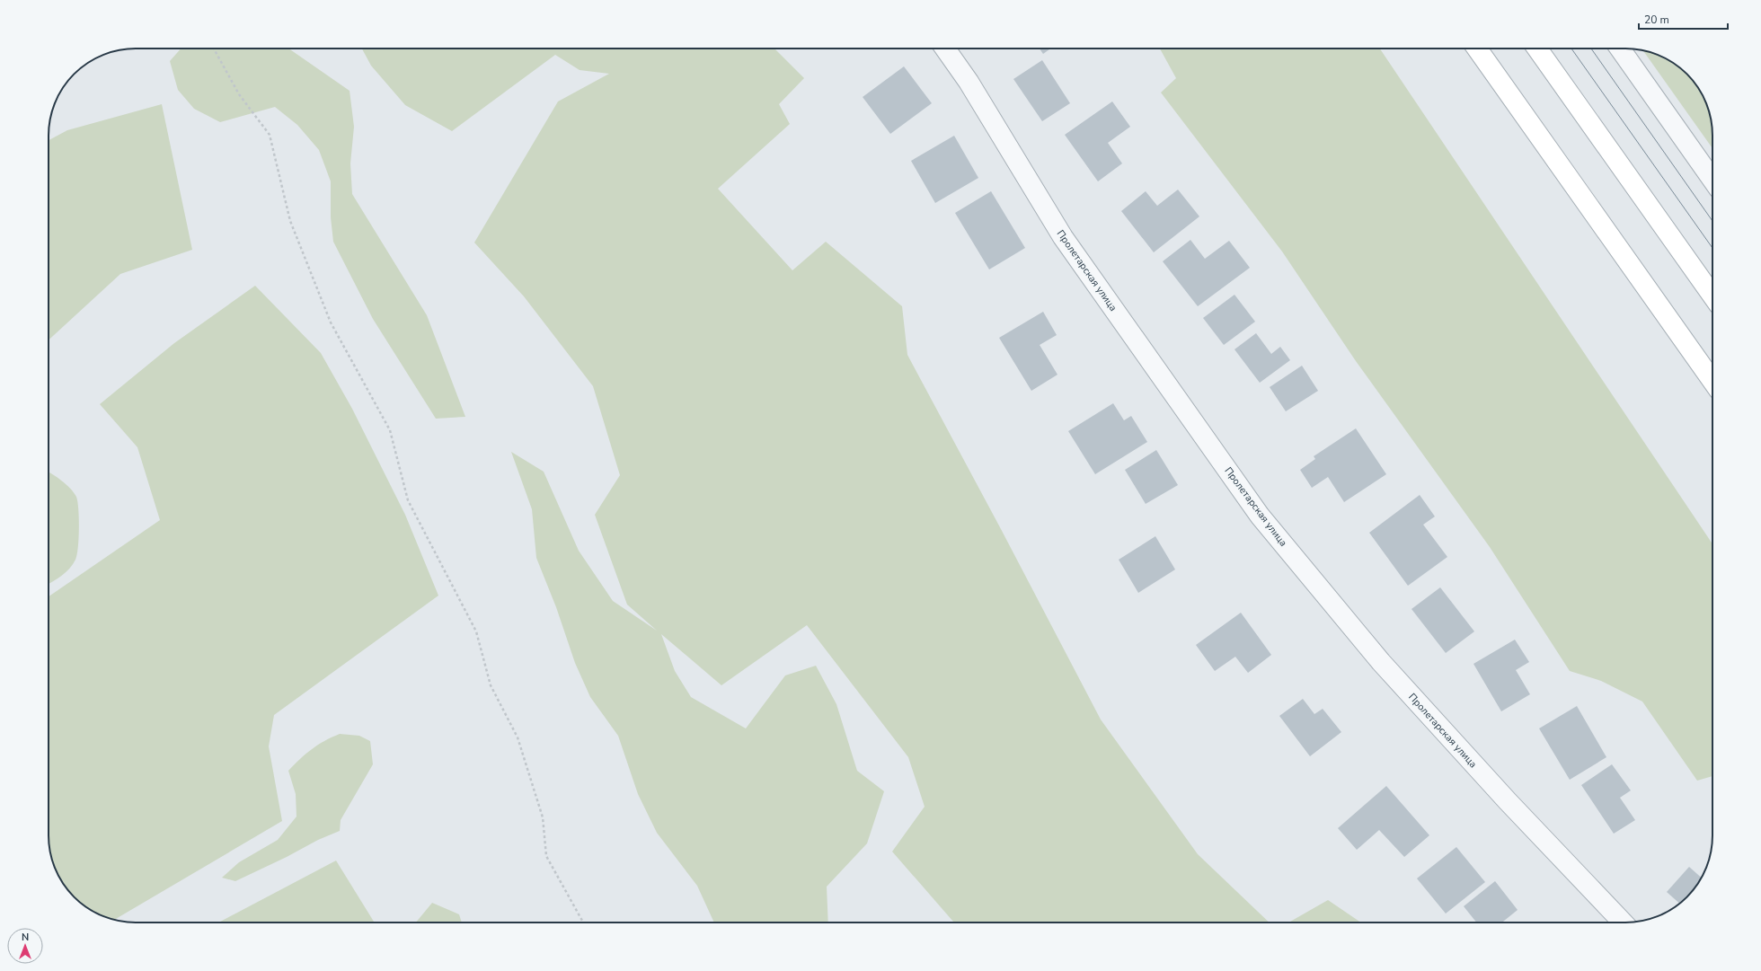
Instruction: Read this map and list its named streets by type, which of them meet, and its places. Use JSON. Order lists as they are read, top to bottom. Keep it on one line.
{"streets":{"street":["Пролетарская улица"]},"scale_bar":"20 m","north":"top"}
